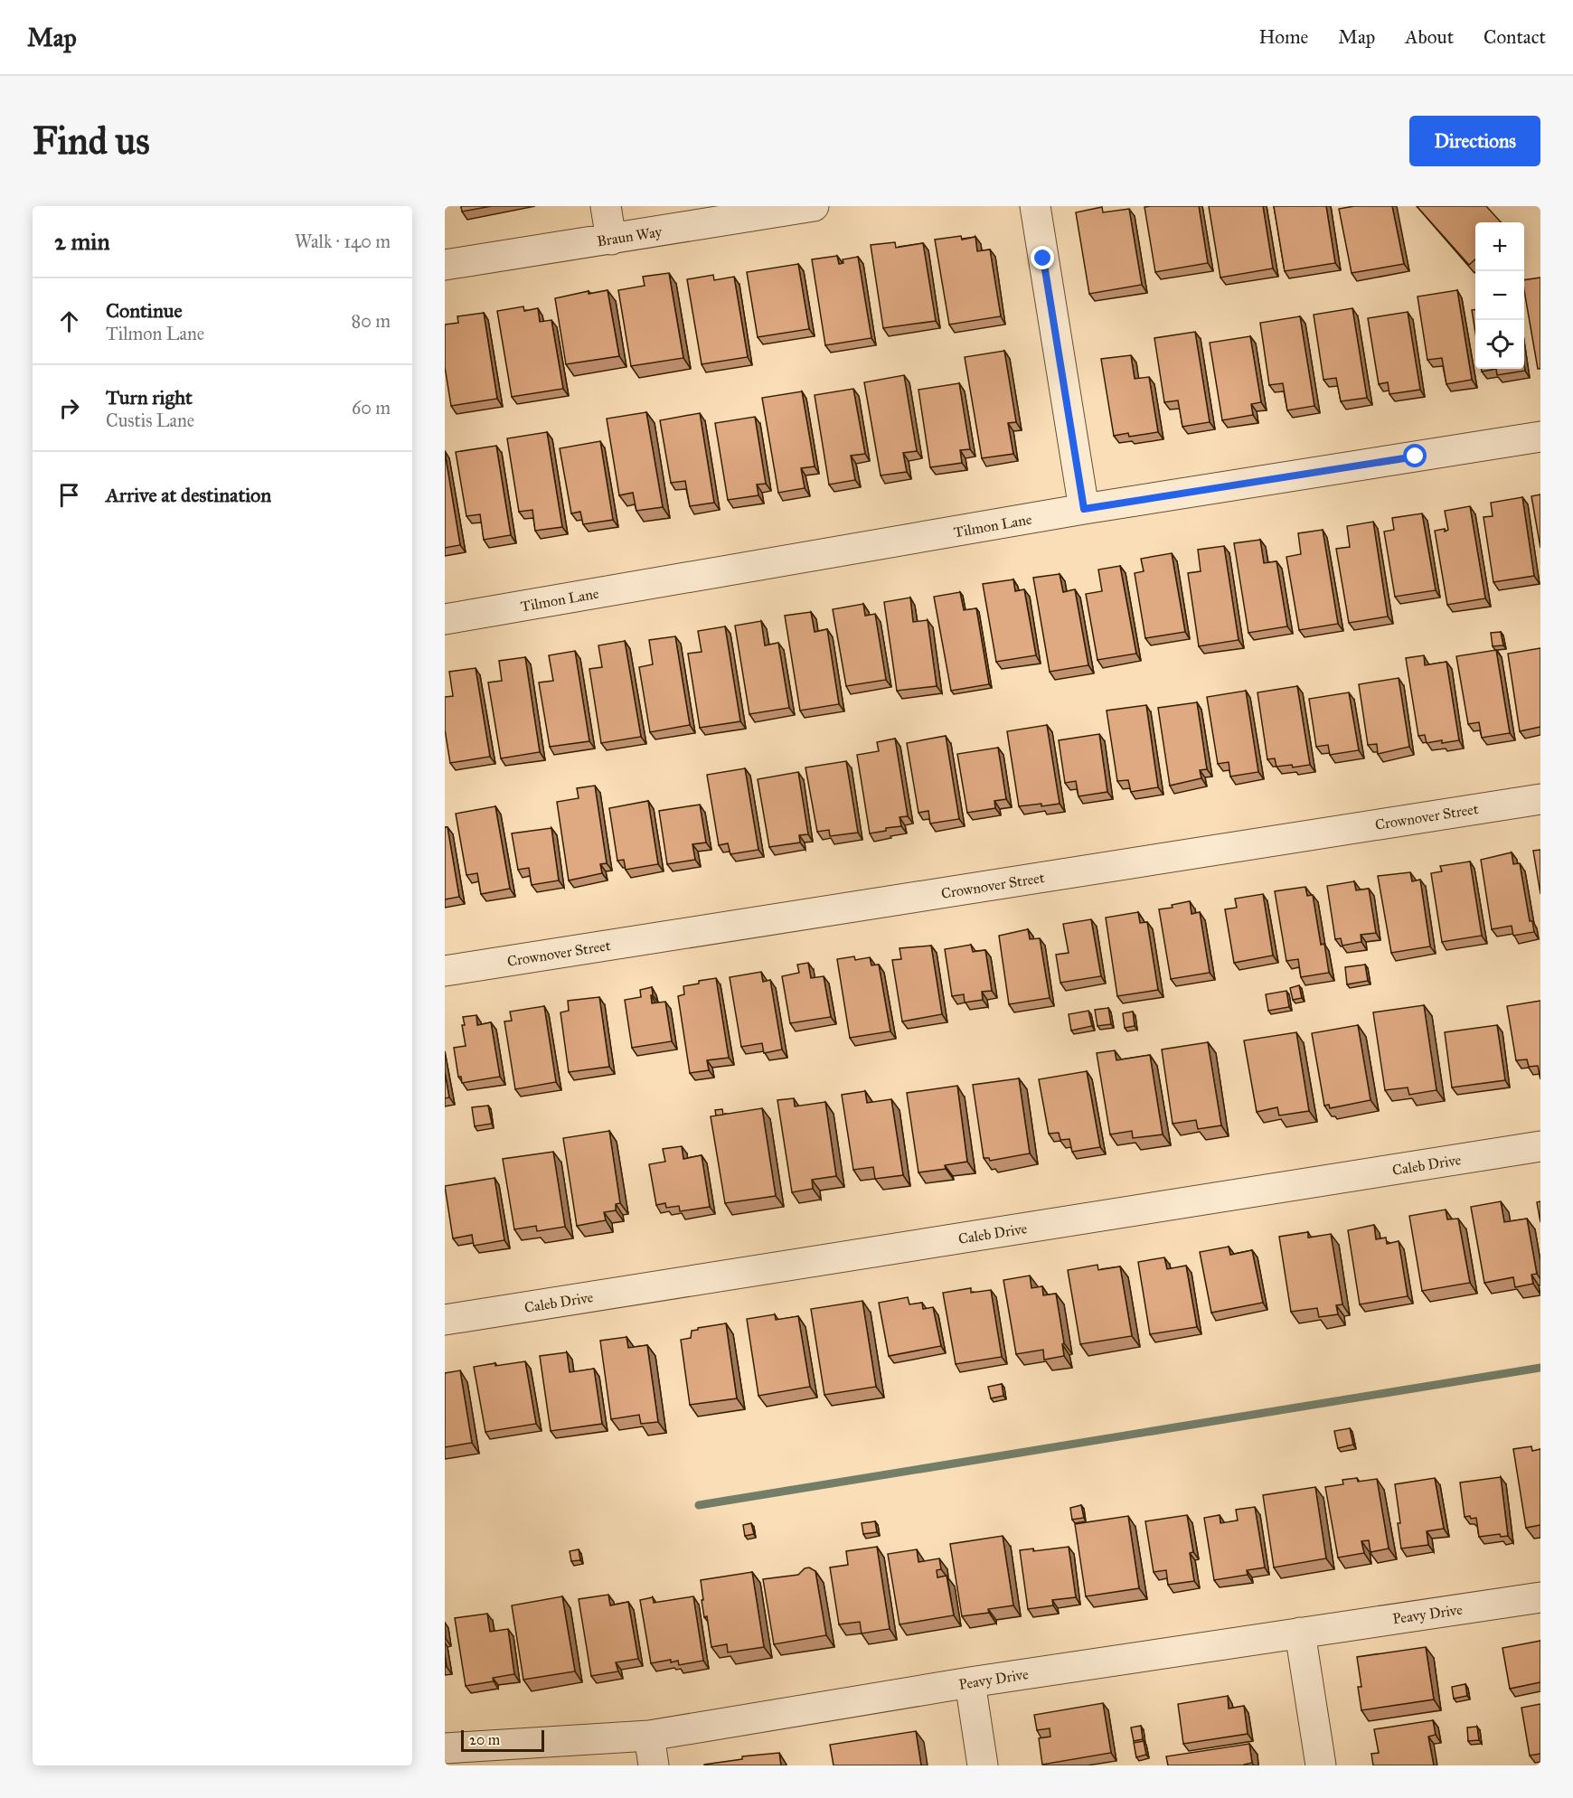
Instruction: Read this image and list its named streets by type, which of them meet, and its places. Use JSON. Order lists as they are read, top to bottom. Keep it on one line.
{"streets":{"street":["Braun Way","Tilmon Lane","Crownover Street","Caleb Drive","Peavy Drive"]},"scale_bar":"20 m","page":{"header":"Map","nav":["Home","Map","About","Contact"],"buttons":"Directions","title":"Find us","heading":["2 min","Walk · 140 m"],"map_buttons":["+","−"],"list":[["Continue","Tilmon Lane","80 m"],["Turn right","Custis Lane","60 m"],"Arrive at destination"],"scale":"20 m"}}
